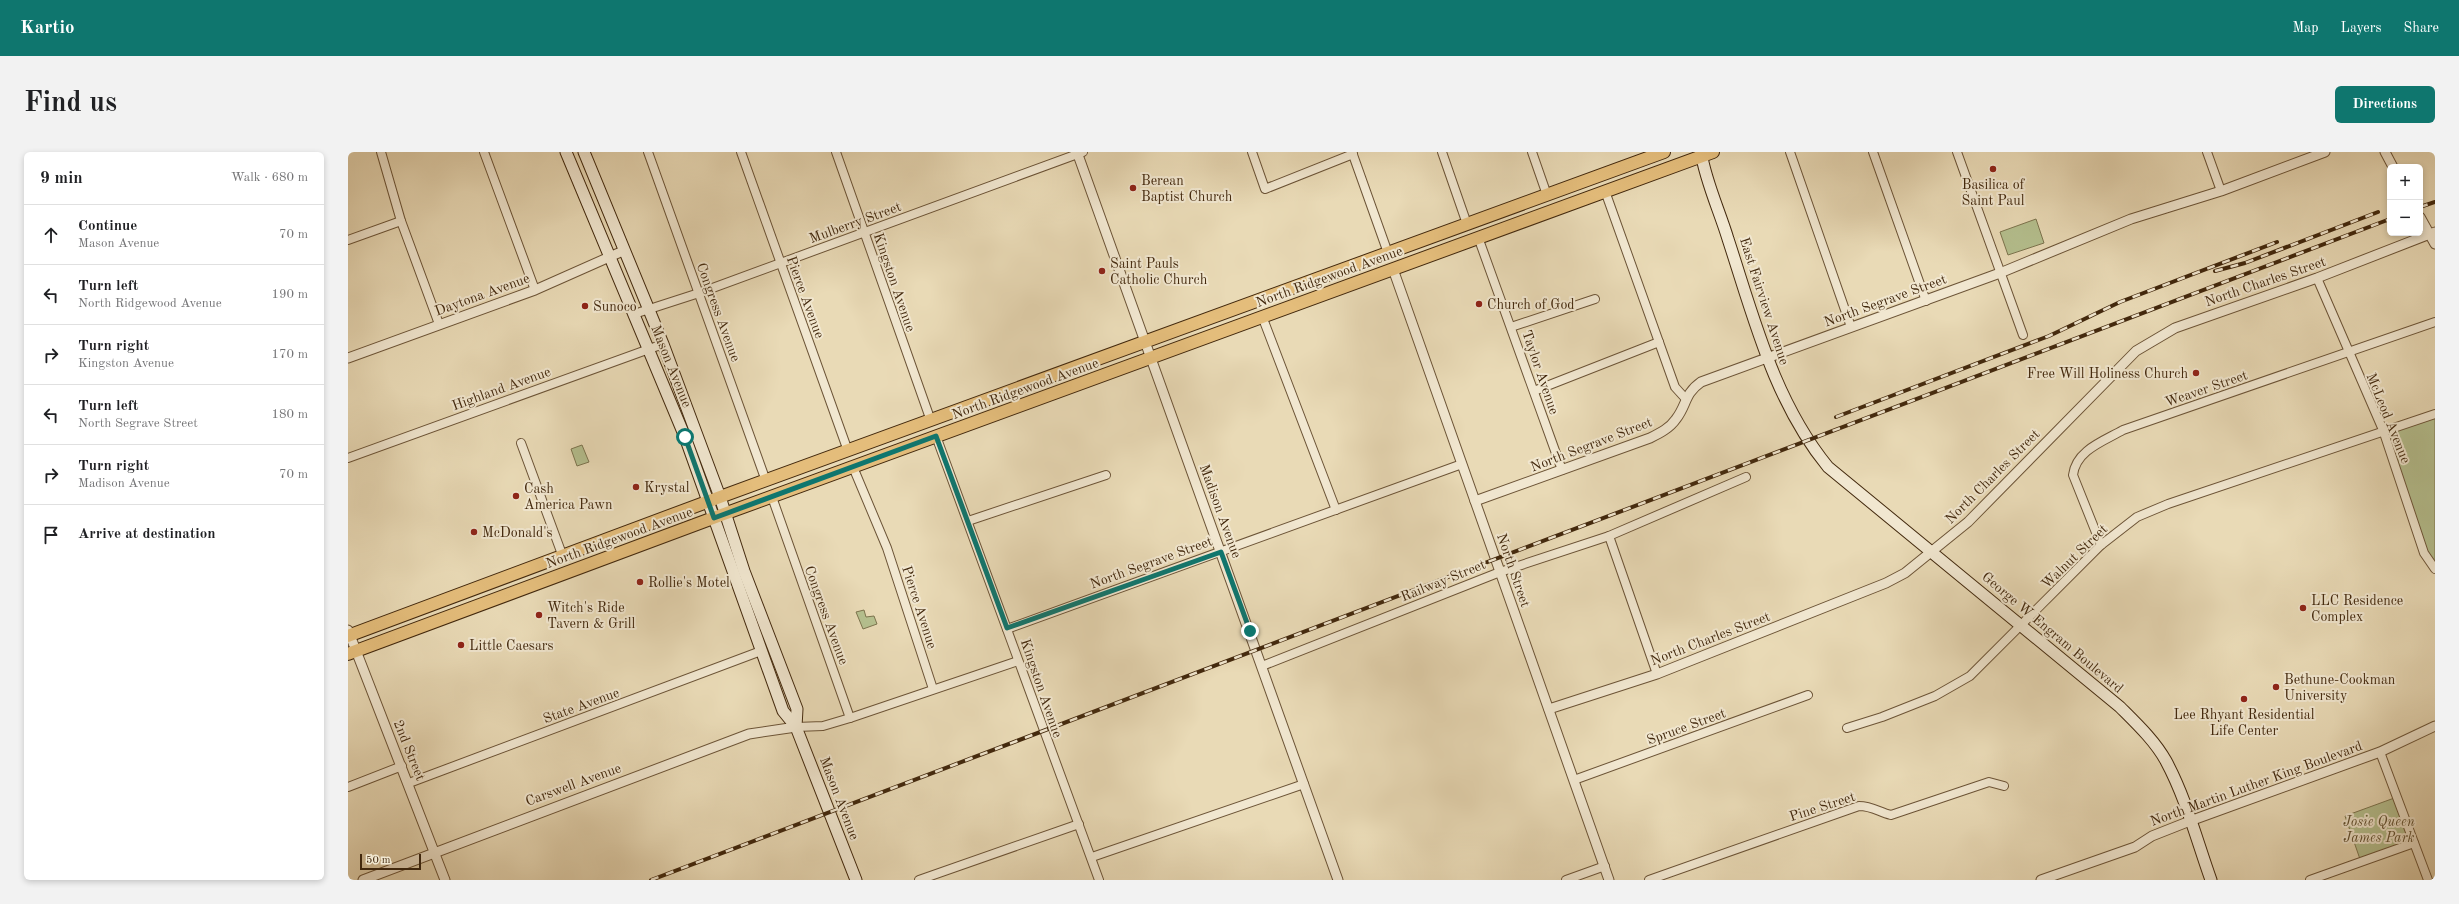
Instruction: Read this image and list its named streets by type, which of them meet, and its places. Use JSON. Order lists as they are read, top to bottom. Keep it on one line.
{"streets":{"main road":["North Ridgewood Avenue","East Fairview Avenue","Mason Avenue","George W Engram Boulevard"],"street":["Mulberry Street","North Charles Street","Kingston Avenue","Daytona Avenue","Pierce Avenue","North Segrave Street","Congress Avenue","Taylor Avenue","Highland Avenue","Weaver Street","McLeod Avenue","Madison Avenue","Walnut Street","North Street","Railway Street","State Avenue","Spruce Street","2nd Street","North Martin Luther King Boulevard","Carswell Avenue","Pine Street"]},"crossings":[["Mulberry Street","Kingston Avenue"],["Mulberry Street","Pierce Avenue"],["Mulberry Street","Congress Avenue"],["Mulberry Street","Mason Avenue"],["Mulberry Street","Madison Avenue"],["North Ridgewood Avenue","Kingston Avenue"],["North Ridgewood Avenue","Pierce Avenue"],["North Ridgewood Avenue","East Fairview Avenue"],["North Ridgewood Avenue","Congress Avenue"],["North Ridgewood Avenue","Mason Avenue"],["North Ridgewood Avenue","Taylor Avenue"],["North Ridgewood Avenue","Madison Avenue"],["North Ridgewood Avenue","North Street"],["North Ridgewood Avenue","2nd Street"],["North Charles Street","McLeod Avenue"],["North Charles Street","North Street"],["North Charles Street","George W Engram Boulevard"],["Kingston Avenue","North Segrave Street"],["Daytona Avenue","Mason Avenue"],["North Segrave Street","East Fairview Avenue"],["North Segrave Street","Taylor Avenue"],["North Segrave Street","Madison Avenue"],["North Segrave Street","North Street"],["East Fairview Avenue","George W Engram Boulevard"],["Mason Avenue","Highland Avenue"],["Mason Avenue","State Avenue"],["Mason Avenue","Carswell Avenue"],["Weaver Street","McLeod Avenue"],["Weaver Street","Walnut Street"],["McLeod Avenue","Walnut Street"],["Madison Avenue","Railway Street"],["Walnut Street","George W Engram Boulevard"],["North Street","Railway Street"],["North Street","Spruce Street"],["George W Engram Boulevard","North Martin Luther King Boulevard"],["State Avenue","2nd Street"],["2nd Street","Carswell Avenue"]],"parks":["Josie Queen James Park"],"places":["Basilica of Saint Paul","Berean Baptist Church","Saint Pauls Catholic Church","Church of God","Sunoco","Free Will Holiness Church","Krystal","Cash America Pawn","McDonald's","Rollie's Motel","LLC Residence Complex","Witch's Ride Tavern & Grill","Little Caesars","Bethune-Cookman University","Lee Rhyant Residential Life Center"],"scale_bar":"50 m","page":{"header":"Kartio","nav":["Map","Layers","Share"],"buttons":"Directions","title":"Find us","heading":["9 min","Walk · 680 m"],"map_buttons":["+","−"],"list":[["Continue","Mason Avenue","70 m"],["Turn left","North Ridgewood Avenue","190 m"],["Turn right","Kingston Avenue","170 m"],["Turn left","North Segrave Street","180 m"],["Turn right","Madison Avenue","70 m"],"Arrive at destination"],"scale":"50 m"}}
